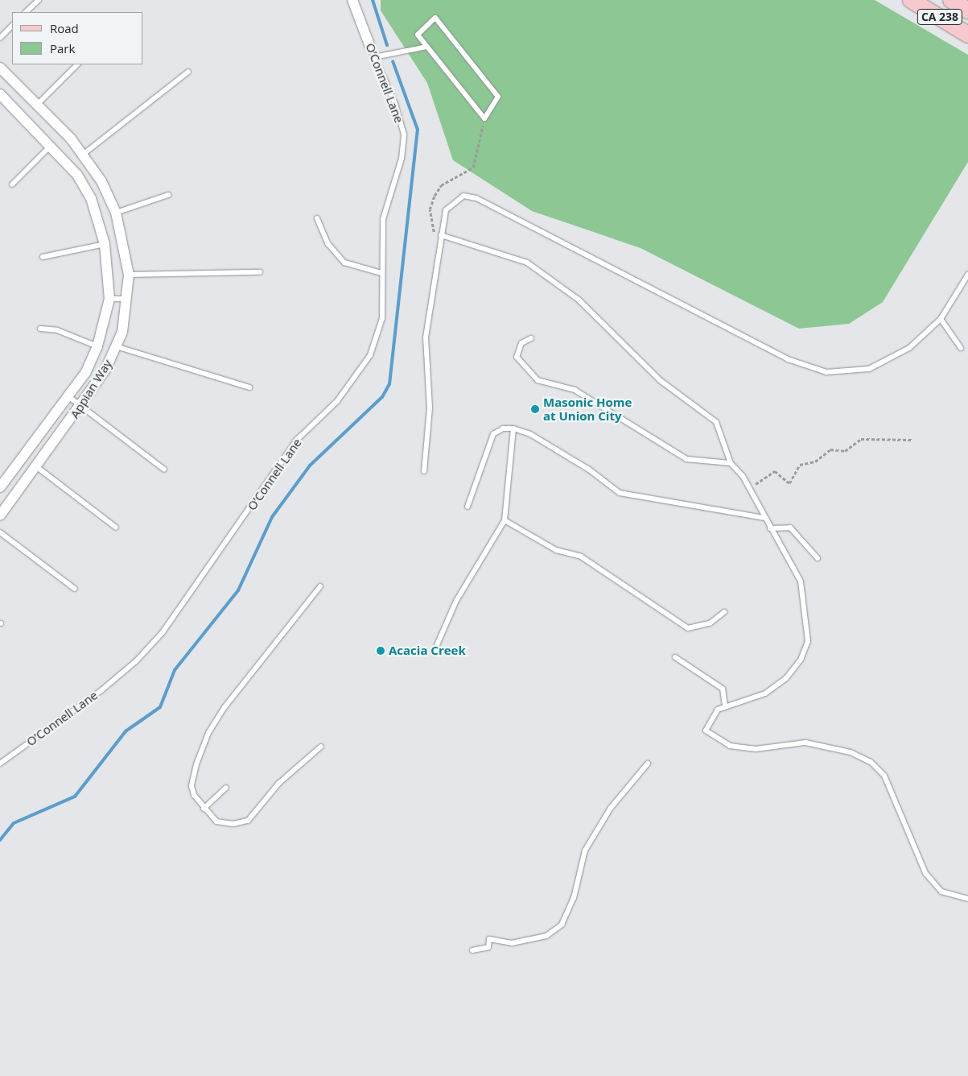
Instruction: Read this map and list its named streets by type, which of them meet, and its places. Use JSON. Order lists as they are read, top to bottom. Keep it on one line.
{"streets":{"main road":["CA 238"],"street":["O’Connell Lane","Appian Way"]},"places":["Masonic Home at Union City","Acacia Creek"],"legend":["Road","Park"]}
